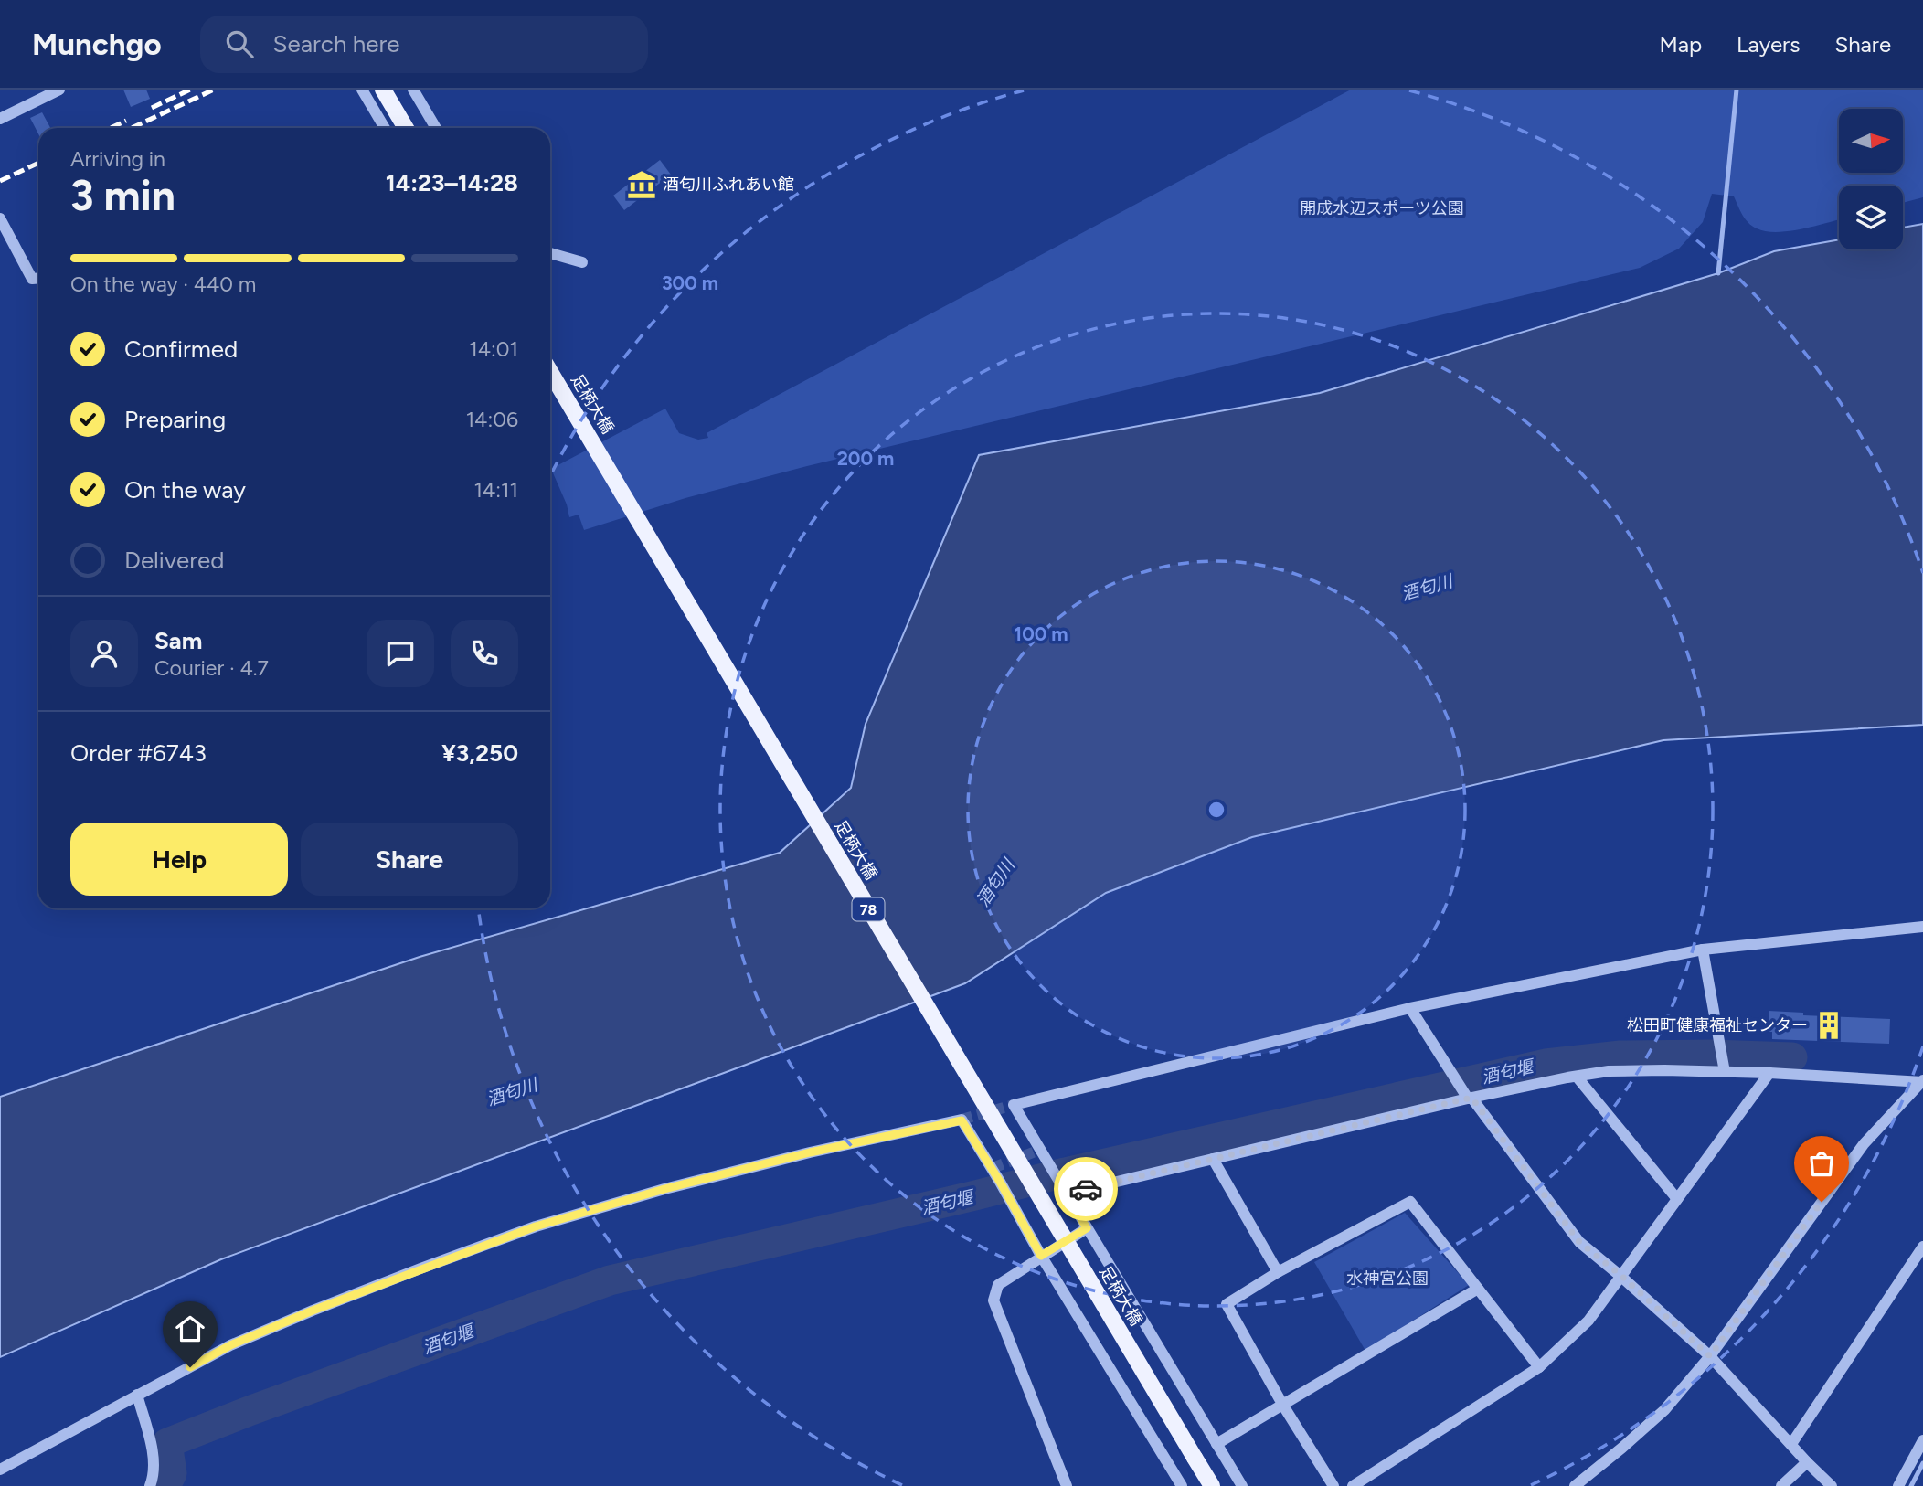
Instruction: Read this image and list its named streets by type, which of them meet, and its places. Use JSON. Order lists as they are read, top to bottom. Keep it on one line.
{"streets":{"main road":["足柄大橋","78"]},"water":["酒匂川","酒匂堰"],"parks":["開成水辺スポーツ公園","水神宮公園"],"places":{"museum":["酒匂川ふれあい館"],"building":["松田町健康福祉センター"]},"north":"right","page":{"header":"Munchgo","search":"Search here","nav":["Map","Layers","Share"],"heading":["3 min","Arriving in","14:23–14:28"],"panel":["Sam","Courier · 4.7","Order #6743","¥3,250"],"bar":"On the way · 440 m","list":[["Confirmed","14:01"],["Preparing","14:06"],["On the way","14:11"],"Delivered"],"buttons":["Help","Share"]},"rings":["300 m","200 m","100 m"]}
